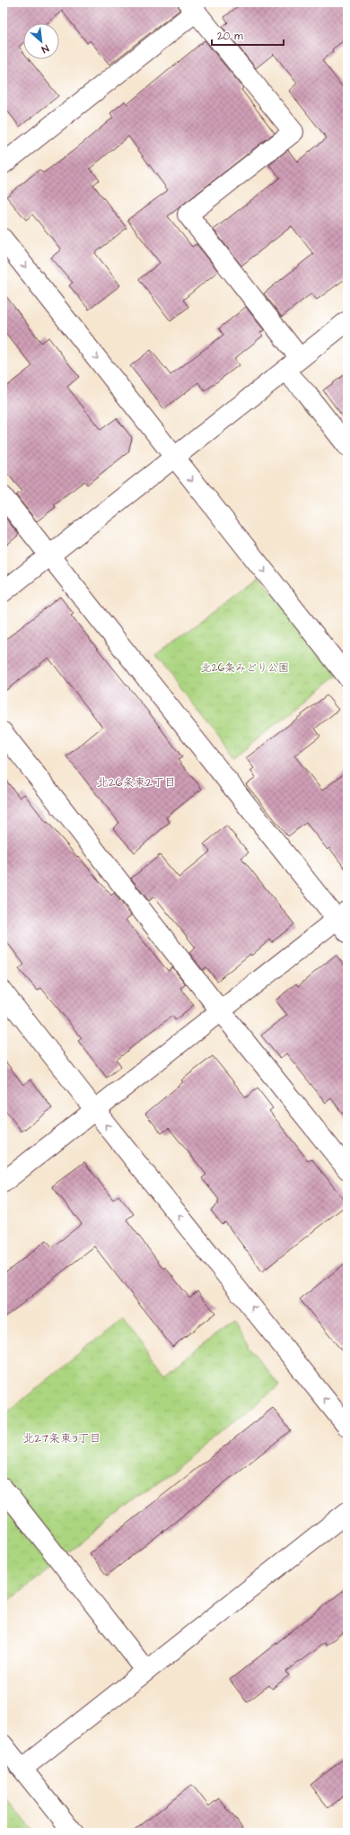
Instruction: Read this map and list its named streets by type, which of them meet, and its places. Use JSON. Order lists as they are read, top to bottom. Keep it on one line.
{"districts":["北26条東2丁目","北27条東3丁目"],"parks":["北26条みどり公園"],"scale_bar":"20 m","north":"bottom right"}
